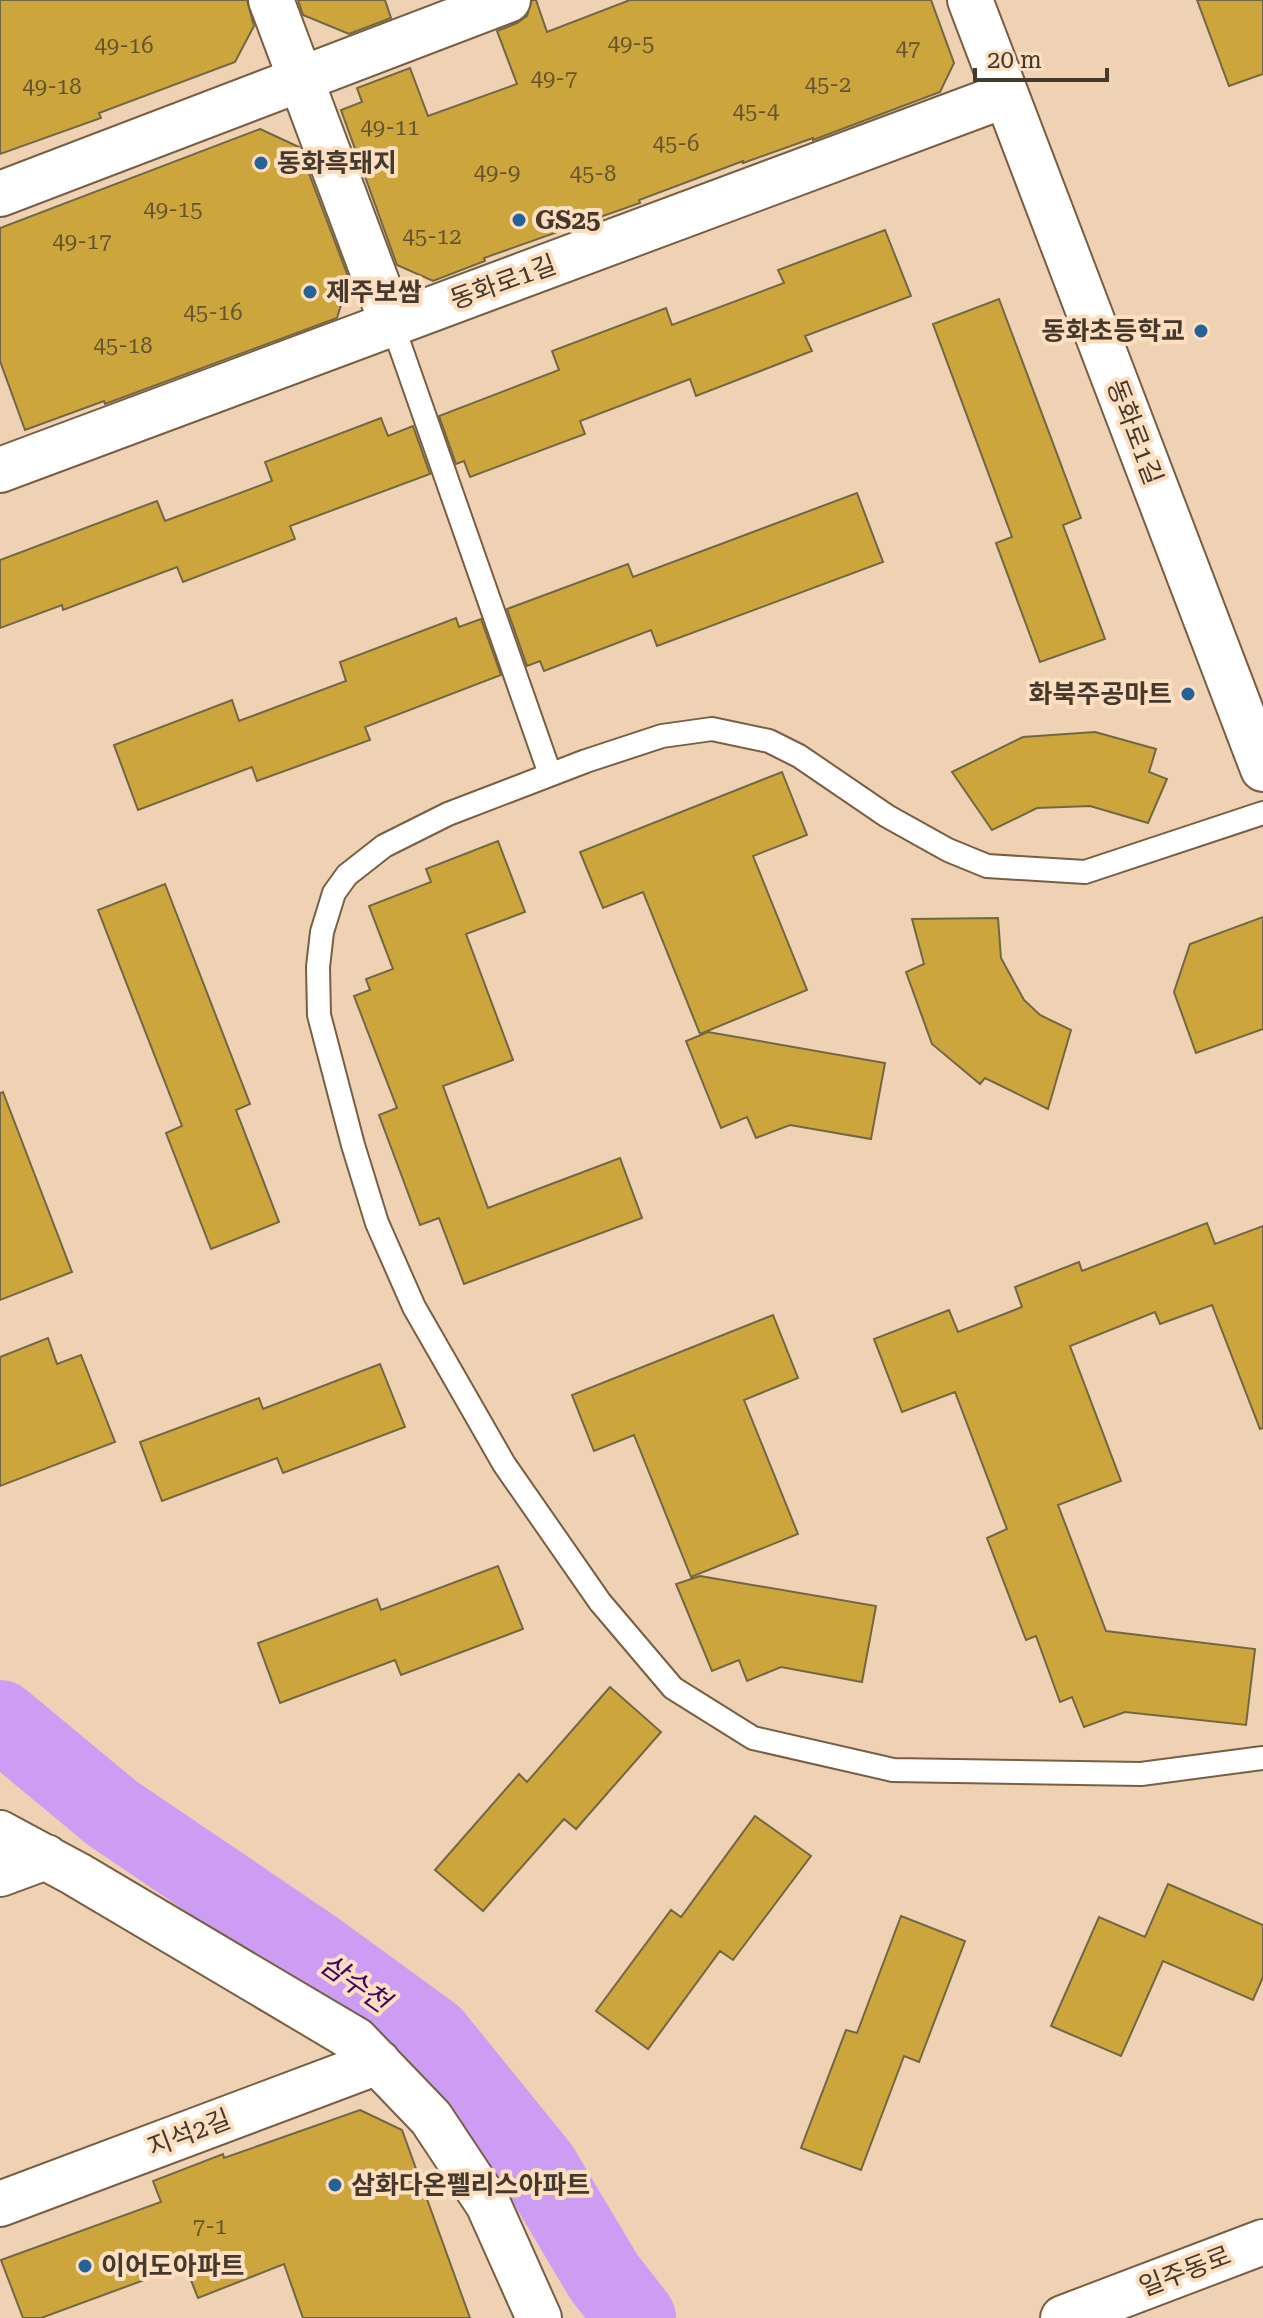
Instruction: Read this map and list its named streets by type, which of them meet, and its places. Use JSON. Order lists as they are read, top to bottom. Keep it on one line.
{"streets":{"street":["동화로1길","지석2길","일주동로"]},"water":["삼수천"],"places":["동화흑돼지","GS25","제주보쌈","동화초등학교","화북주공마트","삼화다온펠리스아파트","이어도아파트"],"house_numbers":["49-5","49-16","47","49-7","45-2","49-18","45-4","49-11","45-6","49-9","45-8","49-15","45-12","49-17","45-16","45-18","7-1"],"scale_bar":"20 m"}
